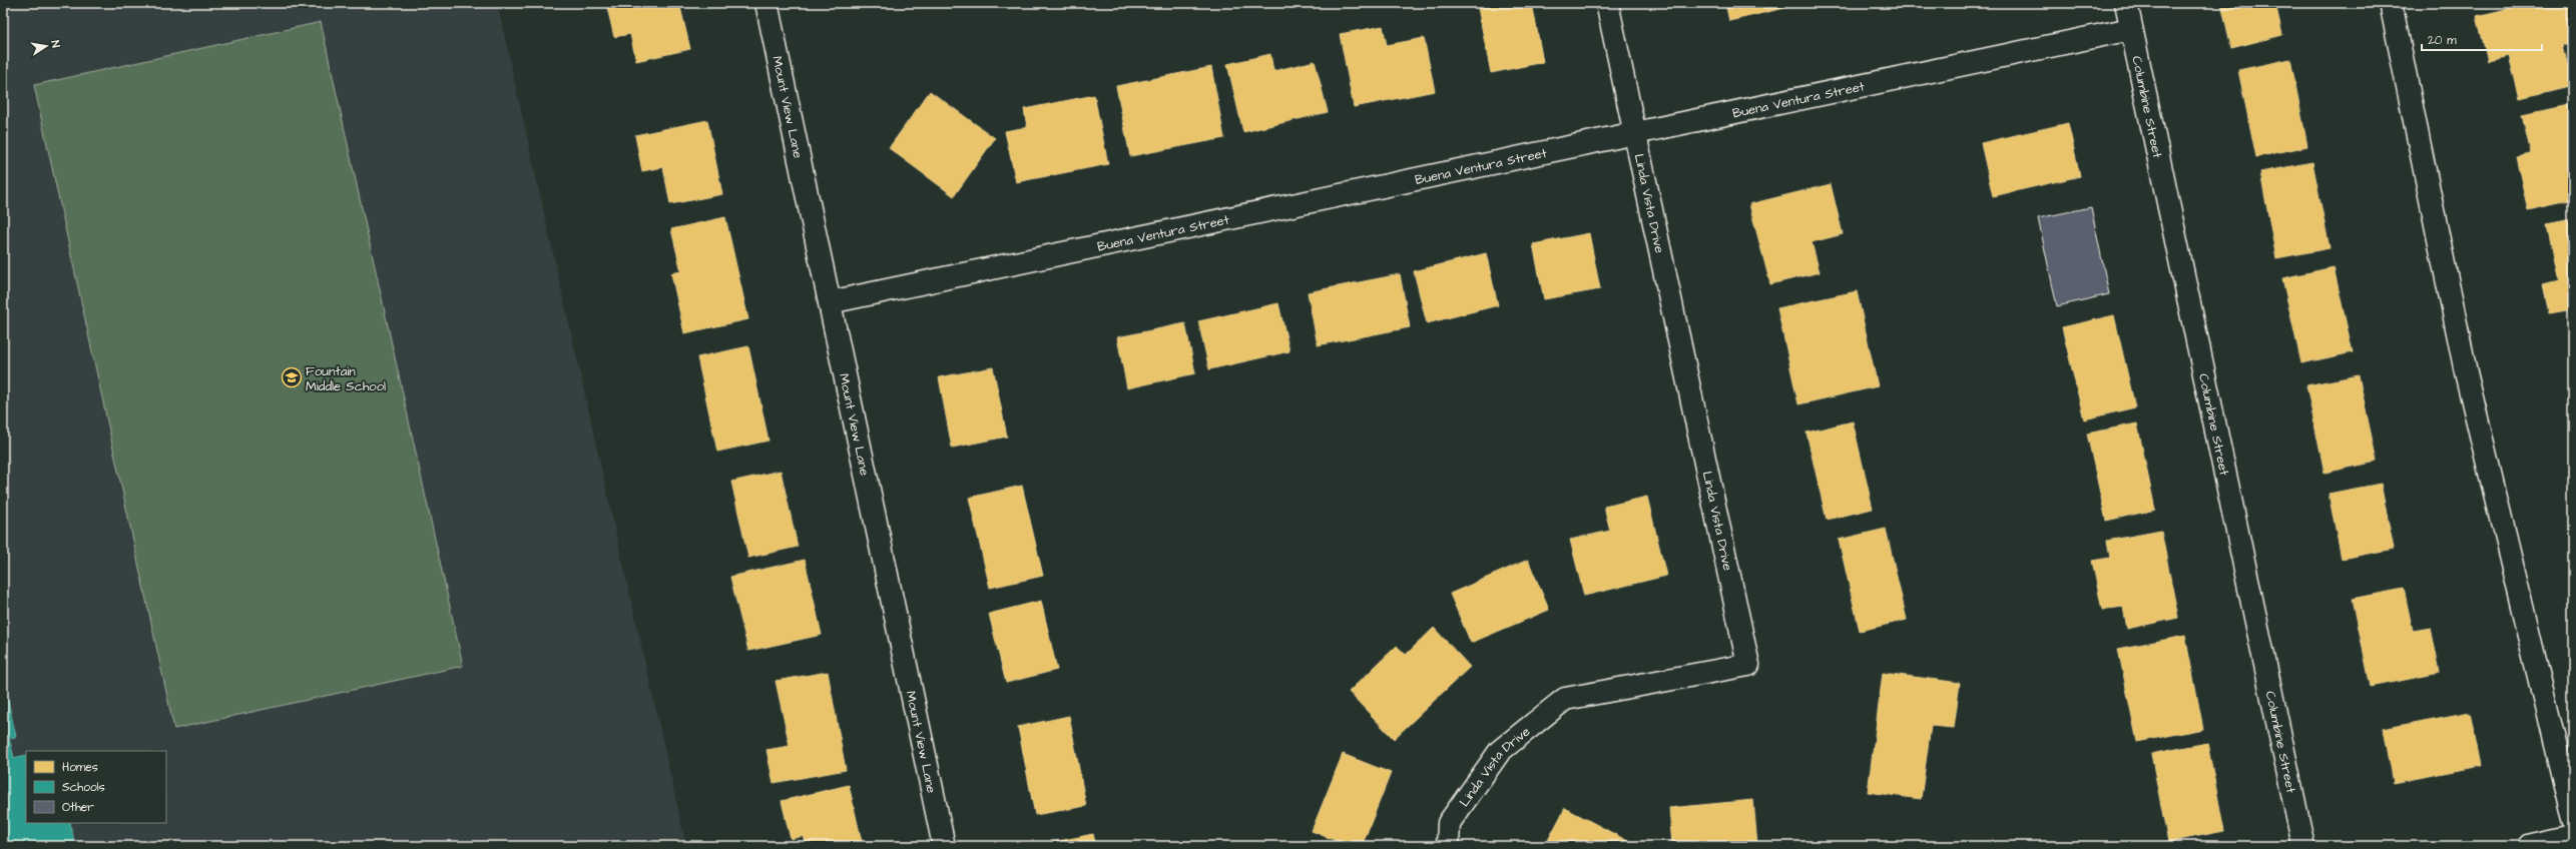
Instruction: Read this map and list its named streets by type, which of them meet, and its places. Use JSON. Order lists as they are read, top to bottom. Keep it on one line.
{"streets":{"street":["Buena Ventura Street","Mount View Lane","Columbine Street","Linda Vista Drive"]},"crossings":[["Buena Ventura Street","Mount View Lane"],["Buena Ventura Street","Columbine Street"],["Buena Ventura Street","Linda Vista Drive"]],"places":{"school or university":["Fountain Middle School"]},"legend":["Homes","Schools","Other"],"scale_bar":"20 m","north":"right"}
